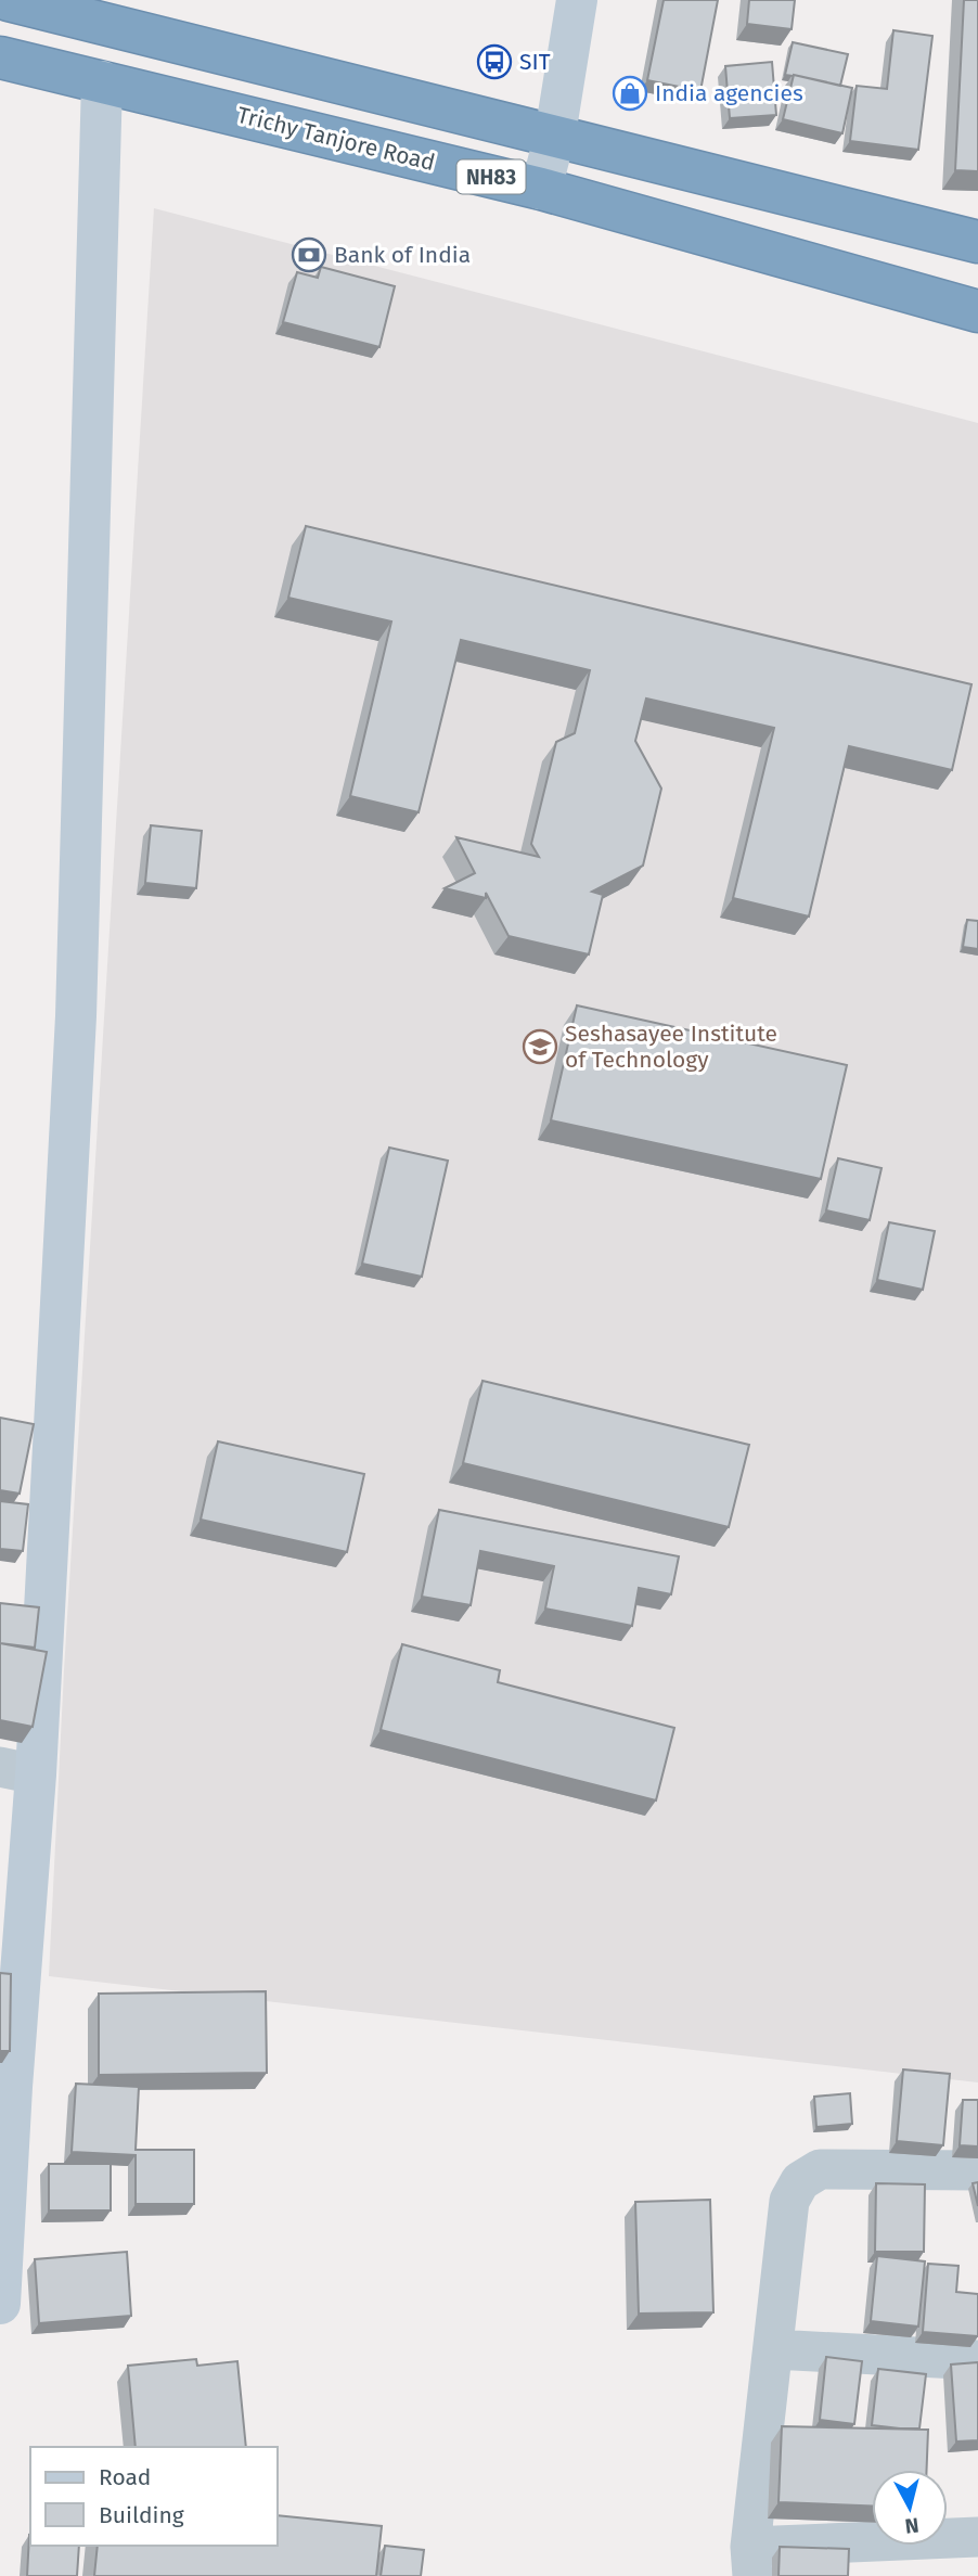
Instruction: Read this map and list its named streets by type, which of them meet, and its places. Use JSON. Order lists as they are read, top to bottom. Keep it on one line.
{"streets":{"highway":["Trichy Tanjore Road","NH83"]},"places":{"bus stop":["SIT"],"shop":["India agencies"],"bank":["Bank of India"],"school or university":["Seshasayee Institute of Technology"]},"legend":["Road","Building"],"north":"bottom"}
